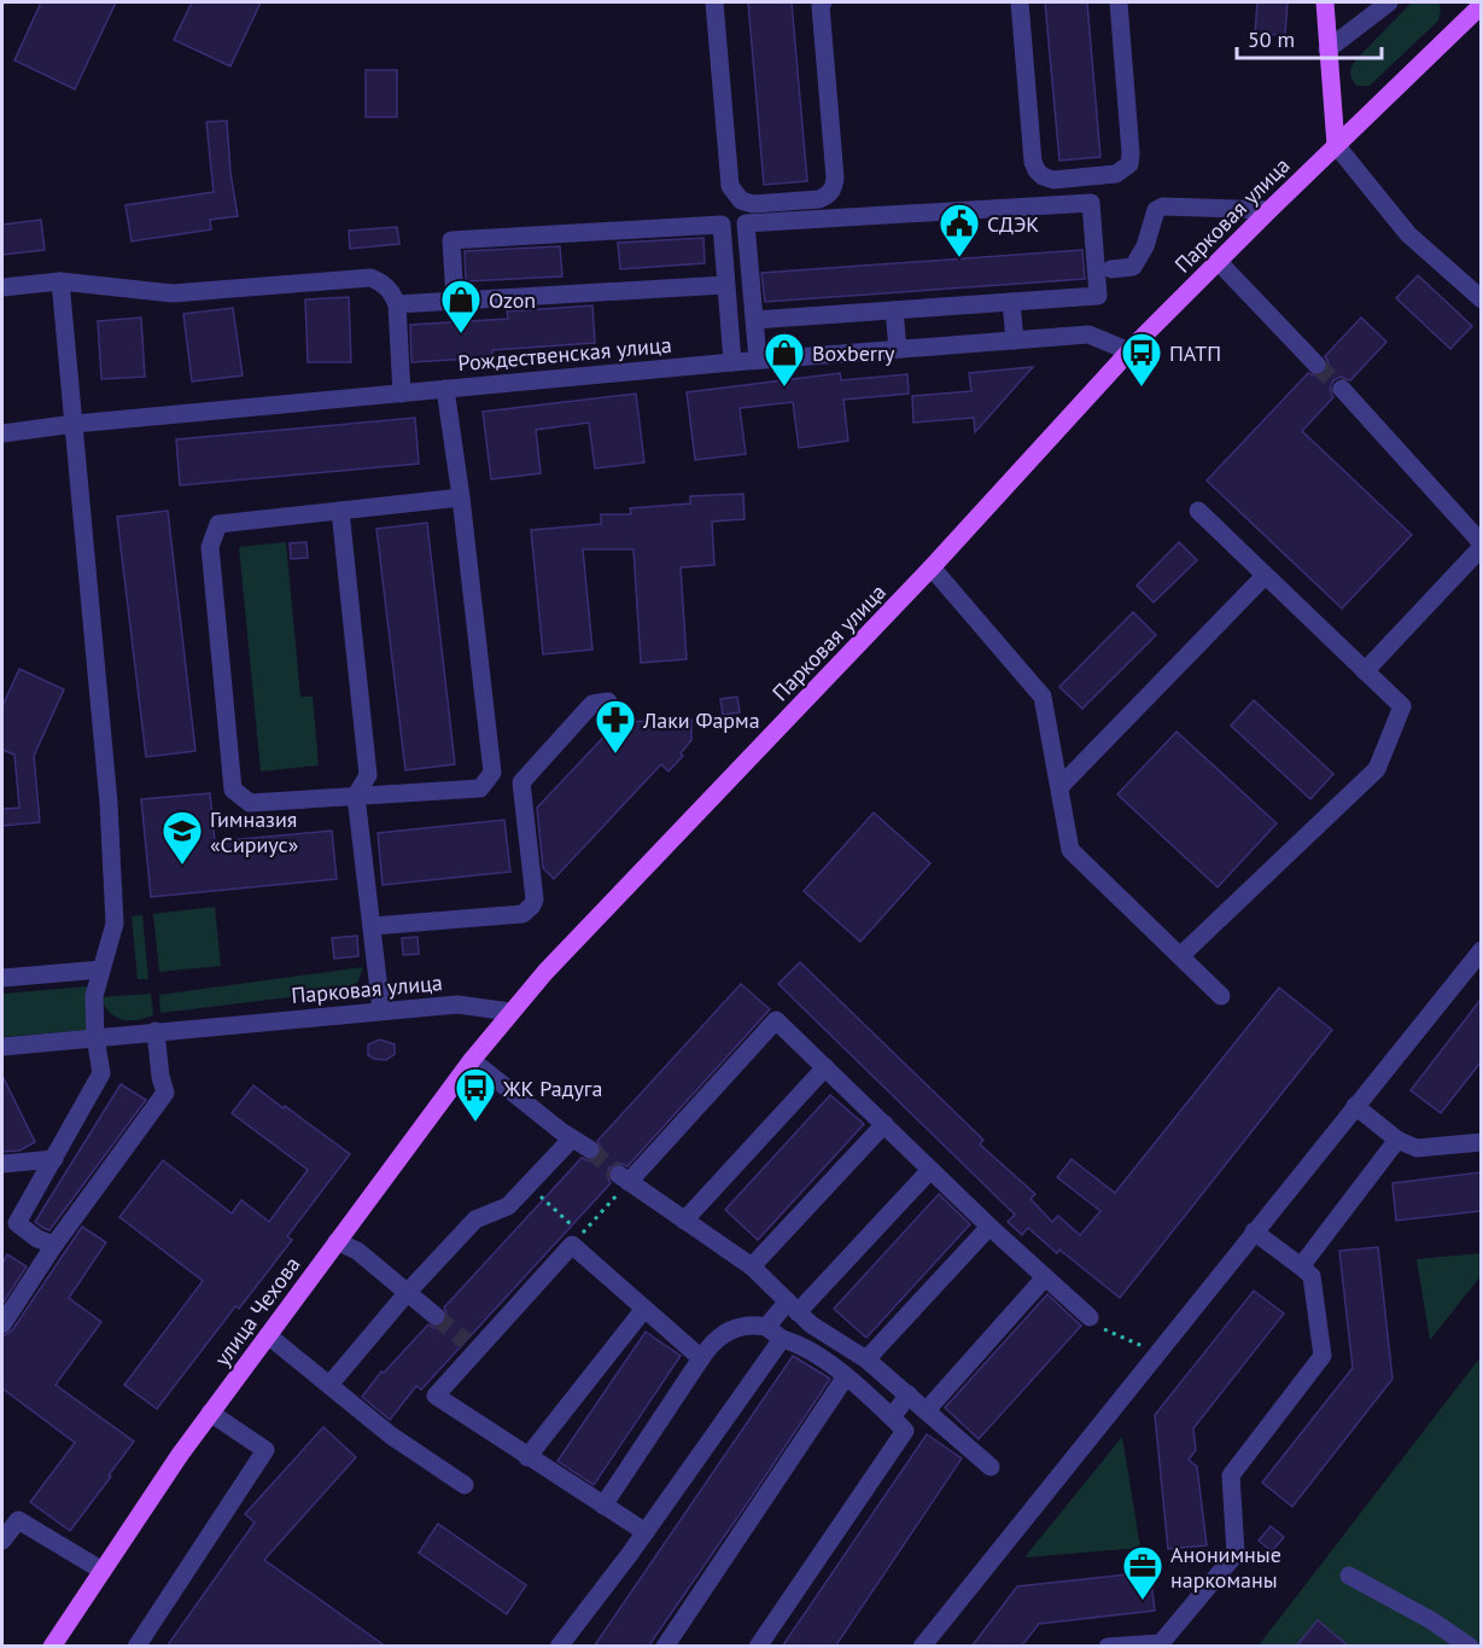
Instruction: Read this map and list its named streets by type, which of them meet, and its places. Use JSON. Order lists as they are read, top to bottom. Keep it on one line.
{"streets":{"main road":["Парковая улица","улица Чехова"],"street":["Рождественская улица"]},"crossings":[["Парковая улица","Рождественская улица"],["Парковая улица","улица Чехова"]],"places":{"public building":["СДЭК"],"shop":["Ozon","Boxberry"],"bus stop":["ПАТП","ЖК Радуга"],"pharmacy":["Лаки Фарма"],"school or university":["Гимназия «Сириус»"],"office":["Анонимные наркоманы"]},"scale_bar":"50 m"}
